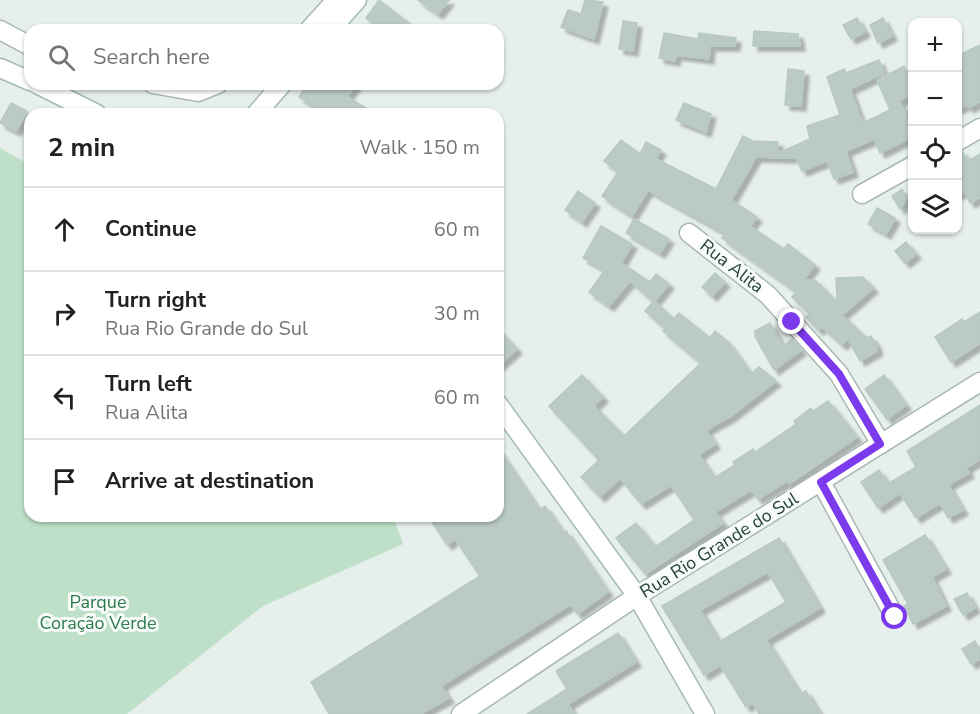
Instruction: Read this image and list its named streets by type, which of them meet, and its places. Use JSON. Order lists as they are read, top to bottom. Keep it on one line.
{"streets":{"street":["Rua Alita","Rua Rio Grande do Sul"]},"crossings":[["Rua Alita","Rua Rio Grande do Sul"]],"parks":["Parque Coração Verde"],"page":{"map_buttons":["+","−"],"search":"Search here","heading":["2 min","Walk · 150 m"],"list":[["Continue","60 m"],["Turn right","Rua Rio Grande do Sul","30 m"],["Turn left","Rua Alita","60 m"],"Arrive at destination"]}}
